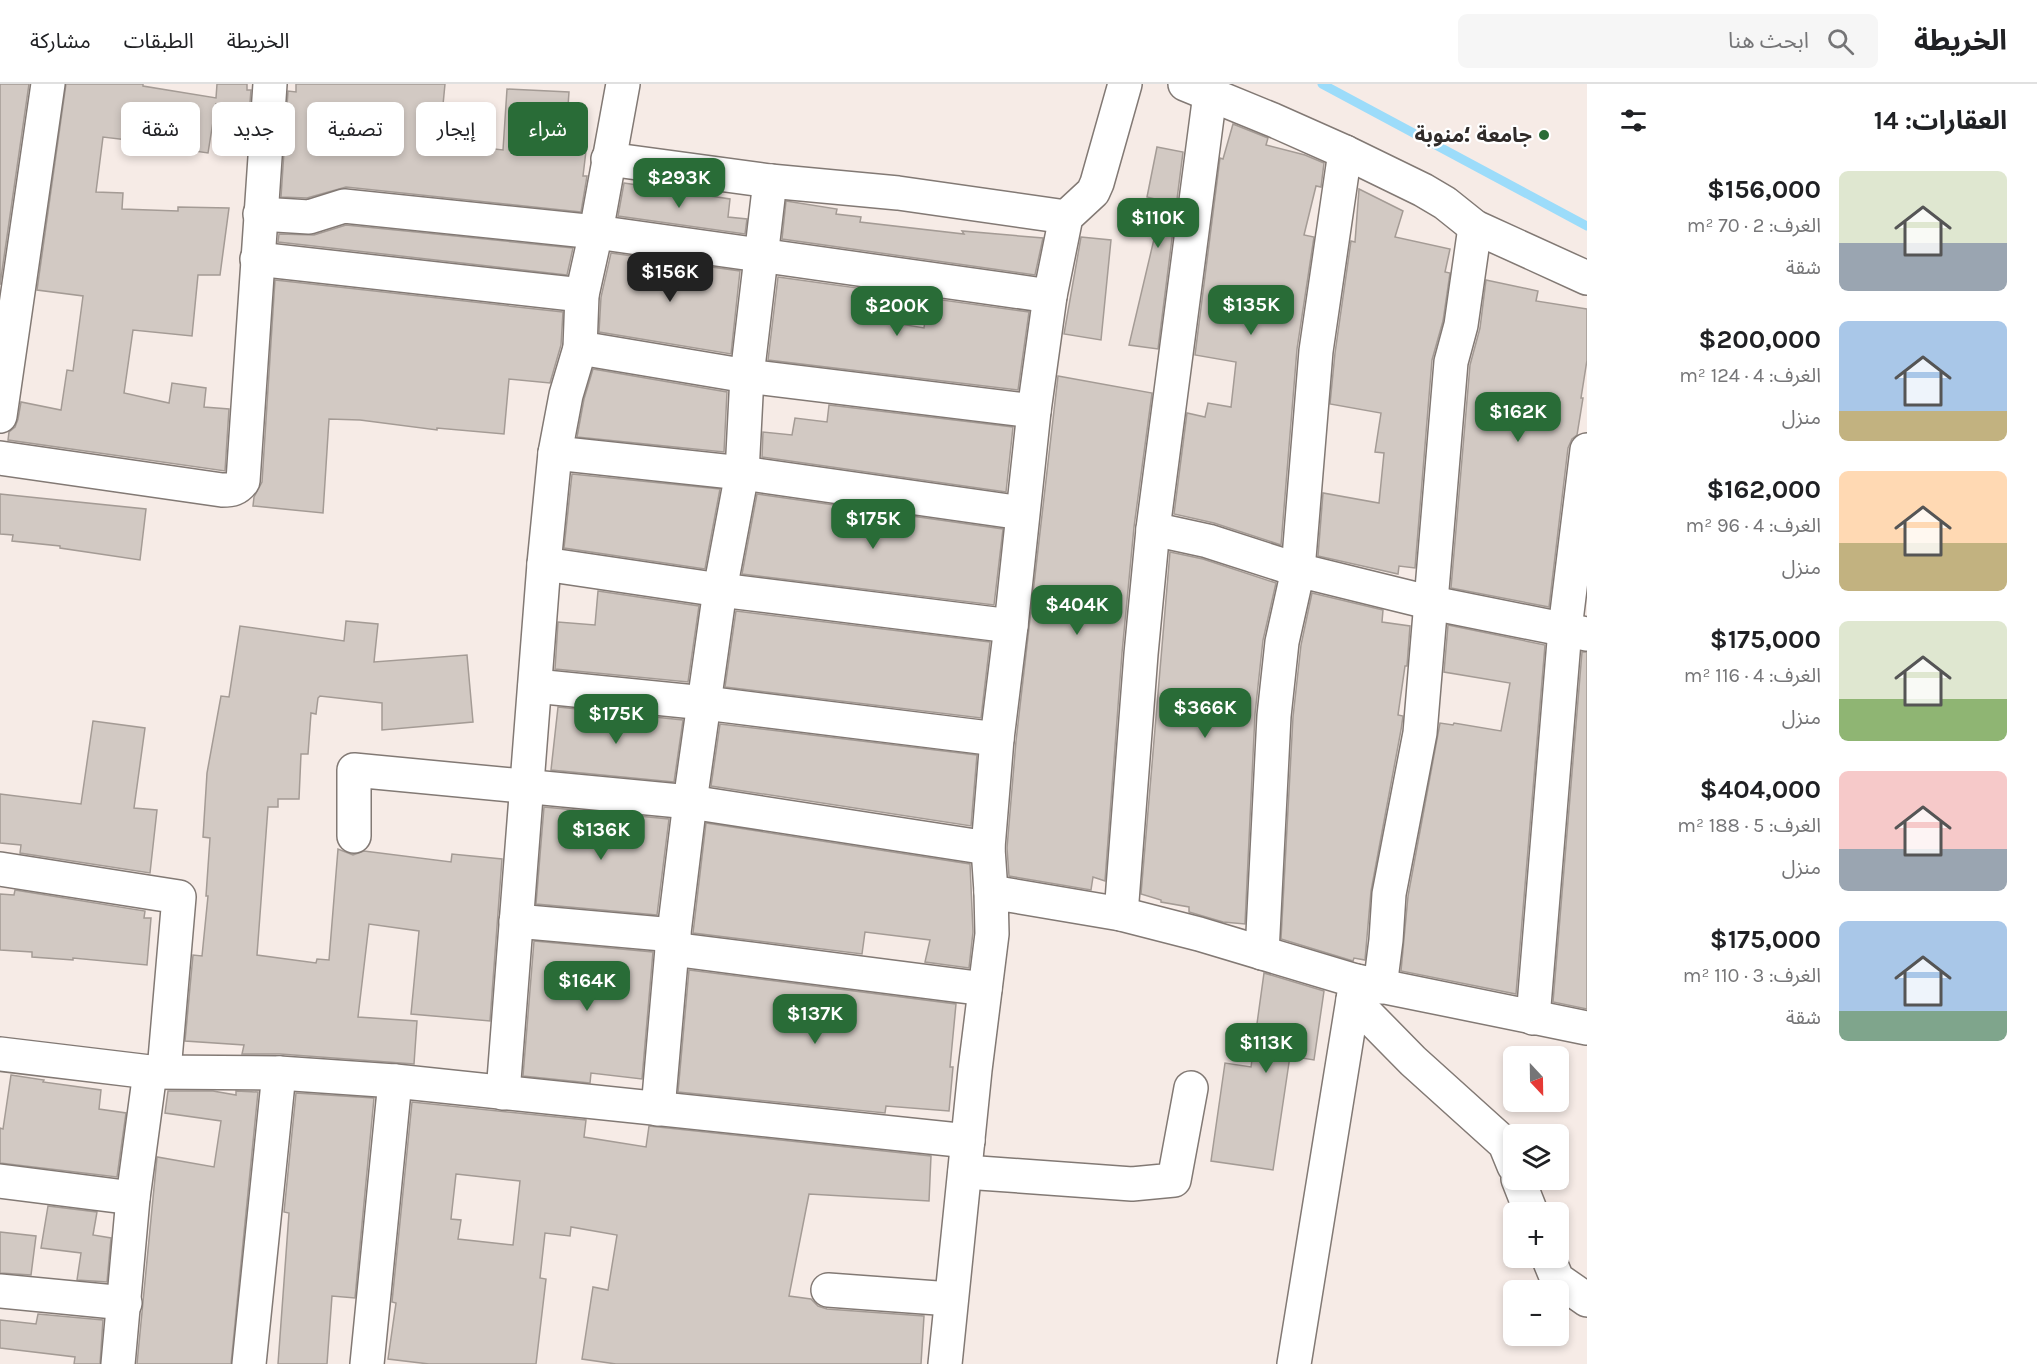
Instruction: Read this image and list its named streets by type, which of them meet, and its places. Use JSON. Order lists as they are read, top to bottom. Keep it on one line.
{"places":["جامعة ؛منوبة"],"north":"bottom","page":{"header":"الخريطة","search":"ابحث هنا","nav":["الخريطة","الطبقات","مشاركة"],"heading":"العقارات: 14","chip":["شراء","إيجار","تصفية","جديد","شقة"],"list":[{"name":"$156,000","note":"الغرف: 2 · 70 m² · شقة"},{"name":"$200,000","note":"الغرف: 4 · 124 m² · منزل"},{"name":"$162,000","note":"الغرف: 4 · 96 m² · منزل"},{"name":"$175,000","note":"الغرف: 4 · 116 m² · منزل"},{"name":"$404,000","note":"الغرف: 5 · 188 m² · منزل"},{"name":"$175,000","note":"الغرف: 3 · 110 m² · شقة"}],"price":["$293K","$110K","$156K","$135K","$200K","$162K","$175K","$404K","$366K","$175K","$136K","$164K","$137K","$113K"],"map_buttons":["+","−"]}}
